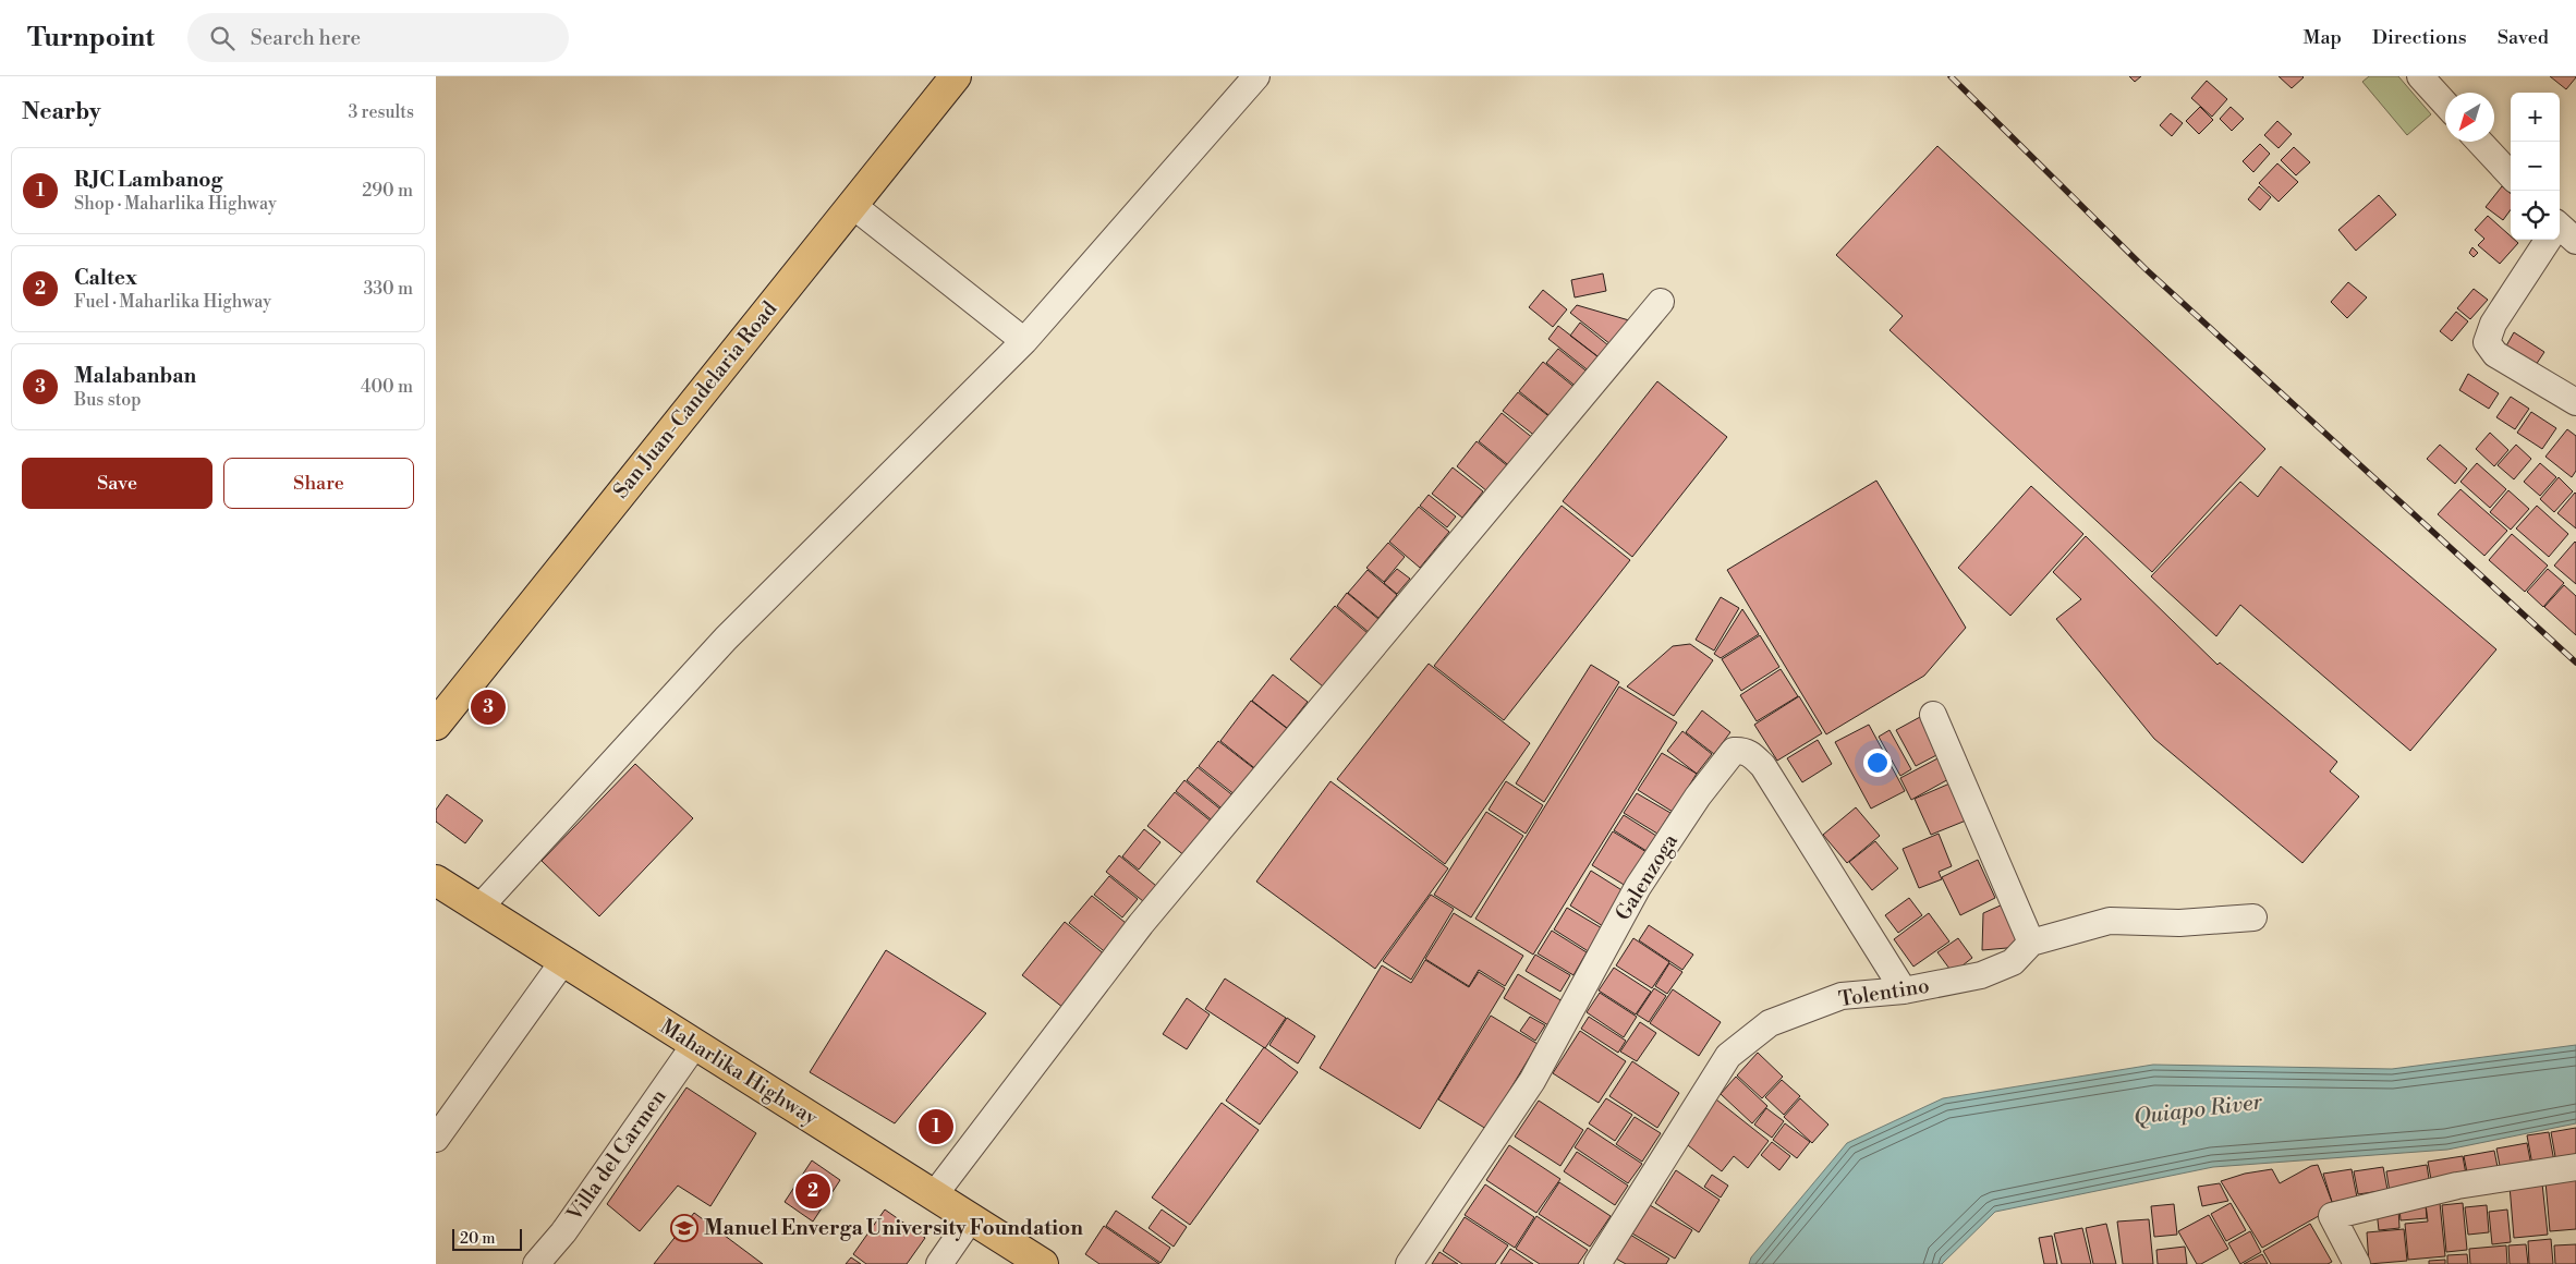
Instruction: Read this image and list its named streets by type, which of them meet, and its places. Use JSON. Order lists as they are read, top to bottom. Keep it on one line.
{"streets":{"main road":["San Juan-Candelaria Road","Maharlika Highway"],"street":["Galenzoga","Tolentino","Villa del Carmen"]},"crossings":[["Galenzoga","Tolentino"],["Maharlika Highway","Villa del Carmen"]],"water":["Quiapo River"],"places":{"school or university":["Manuel Enverga University Foundation"]},"scale_bar":"20 m","north":"bottom left","page":{"header":"Turnpoint","search":"Search here","nav":["Map","Directions","Saved"],"heading":["Nearby","3 results"],"map_buttons":["+","−"],"list":[{"mark":"1","name":"RJC Lambanog","note":"Shop · Maharlika Highway","value":"290 m"},{"mark":"2","name":"Caltex","note":"Fuel · Maharlika Highway","value":"330 m"},{"mark":"3","name":"Malabanban","note":"Bus stop","value":"400 m"}],"buttons":["Save","Share"],"pins":["3","1","2"],"scale":"20 m"}}
